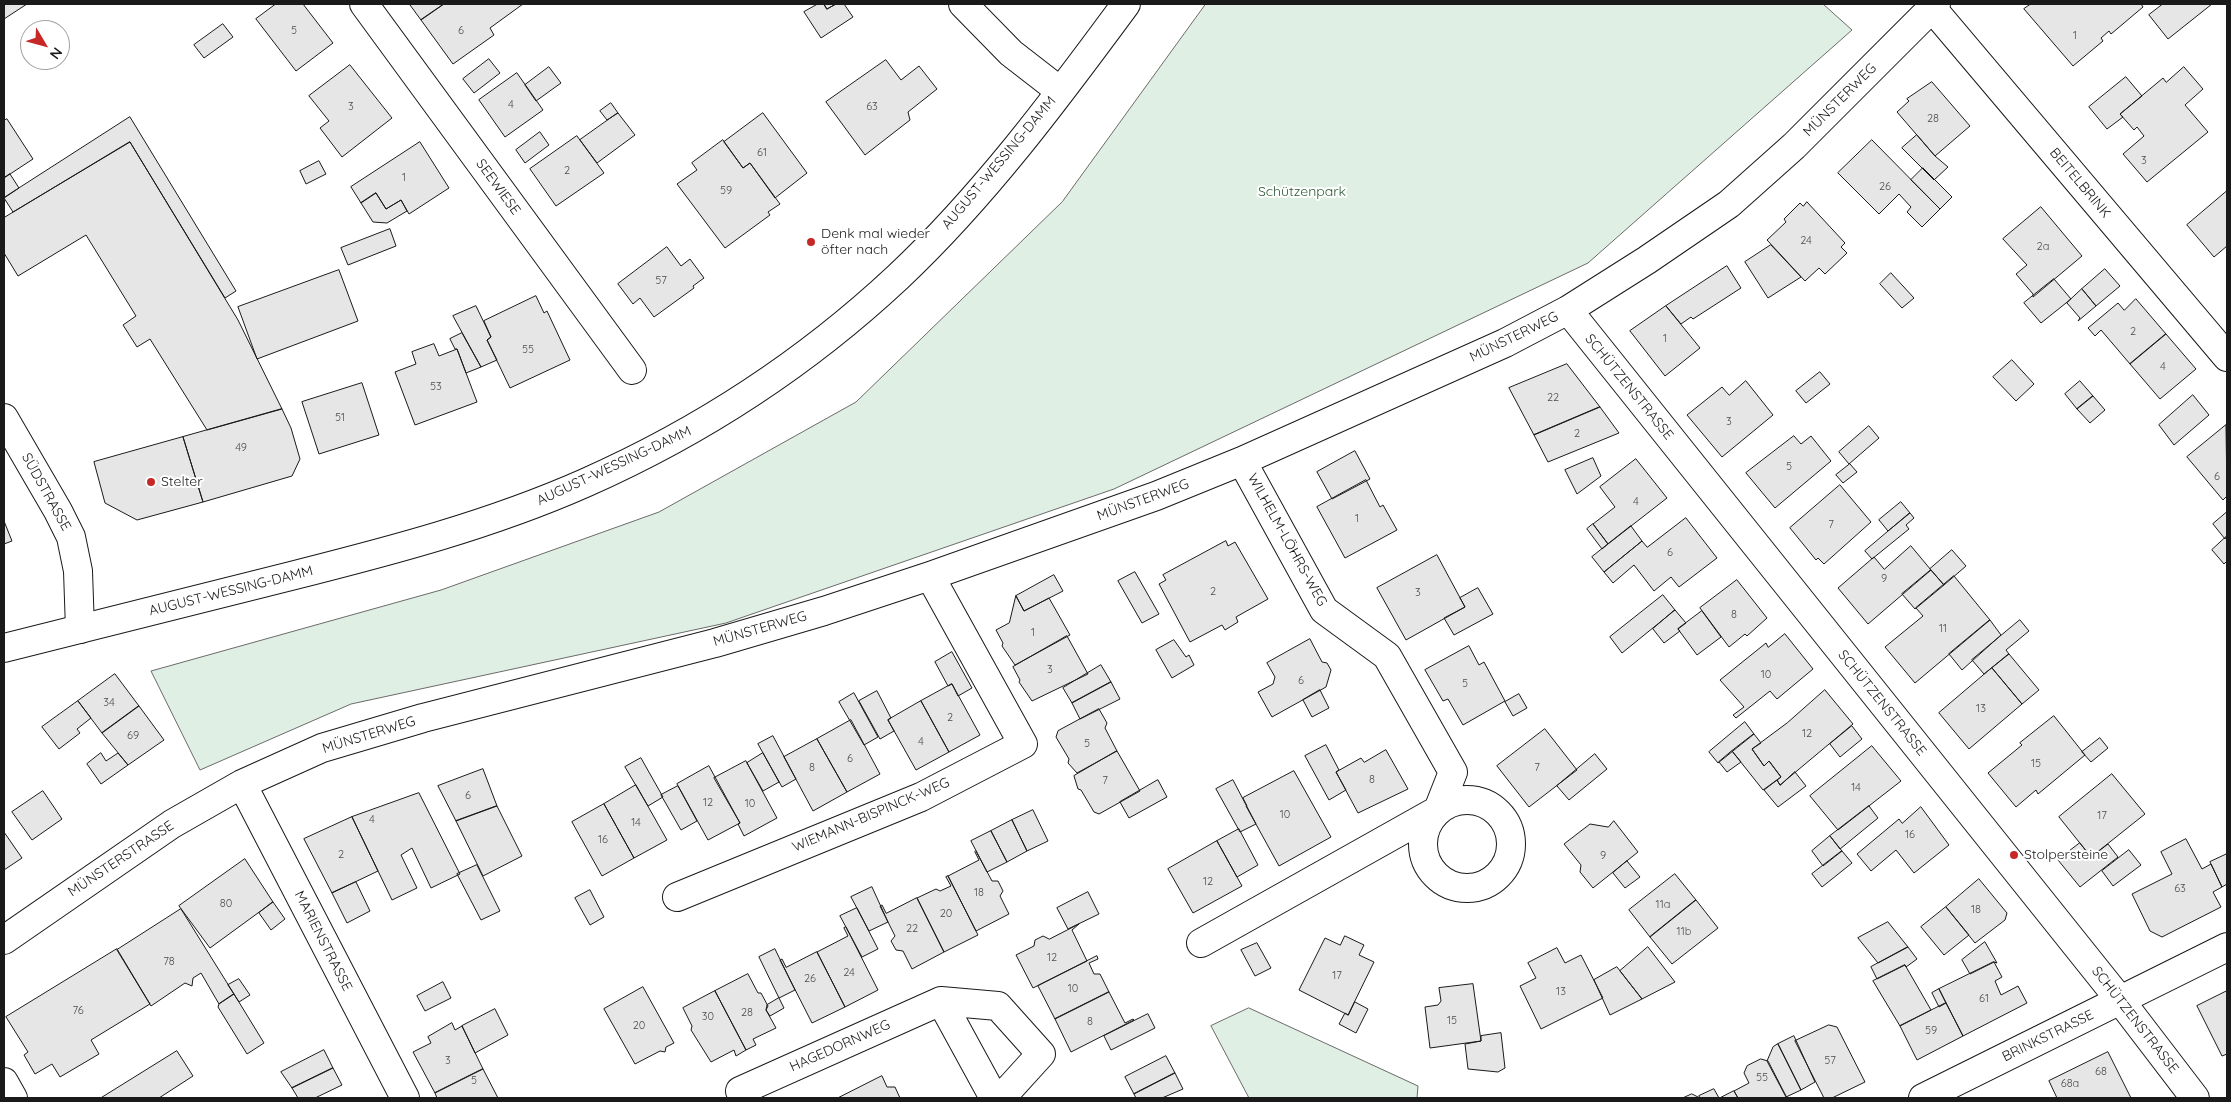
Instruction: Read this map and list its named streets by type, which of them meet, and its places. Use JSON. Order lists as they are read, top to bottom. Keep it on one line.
{"streets":{"street":["MÜNSTERWEG","AUGUST-WESSING-DAMM","BEITELBRINK","SEEWIESE","SCHÜTZENSTRASSE","SÜDSTRASSE","WILHELM-LÖHRS-WEG","WIEMANN-BISPINCK-WEG","MÜNSTERSTRASSE","MARIENSTRASSE","BRINKSTRASSE","HAGEDORNWEG"]},"crossings":[["MÜNSTERWEG","BEITELBRINK"],["MÜNSTERWEG","SCHÜTZENSTRASSE"],["MÜNSTERWEG","WILHELM-LÖHRS-WEG"],["MÜNSTERWEG","WIEMANN-BISPINCK-WEG"],["MÜNSTERWEG","MÜNSTERSTRASSE"],["MÜNSTERWEG","MARIENSTRASSE"],["AUGUST-WESSING-DAMM","SÜDSTRASSE"],["SCHÜTZENSTRASSE","BRINKSTRASSE"],["MÜNSTERSTRASSE","MARIENSTRASSE"]],"parks":["Schützenpark"],"places":["Denk mal wieder öfter nach","Stelter","Stolpersteine"],"house_numbers":["5","6","1","4","3","63","28","61","3","2","1","26","59","24","2a","57","2","1","55","4","53","22","51","3","2","49","5","6","4","1","7","6","9","2","3","8","11","1","3","10","6","5","34","13","2","12","69","4","5","6","15","8","7","8","7","14","6","12","10","10","17","4","14","16","16","2","9","12","63","18","80","11a","18","20","22","11b","12","78","24","17","26","10","13","61","76","28","30","15","8","20","59","3","57","68","55","5","68a"],"north":"bottom right"}
